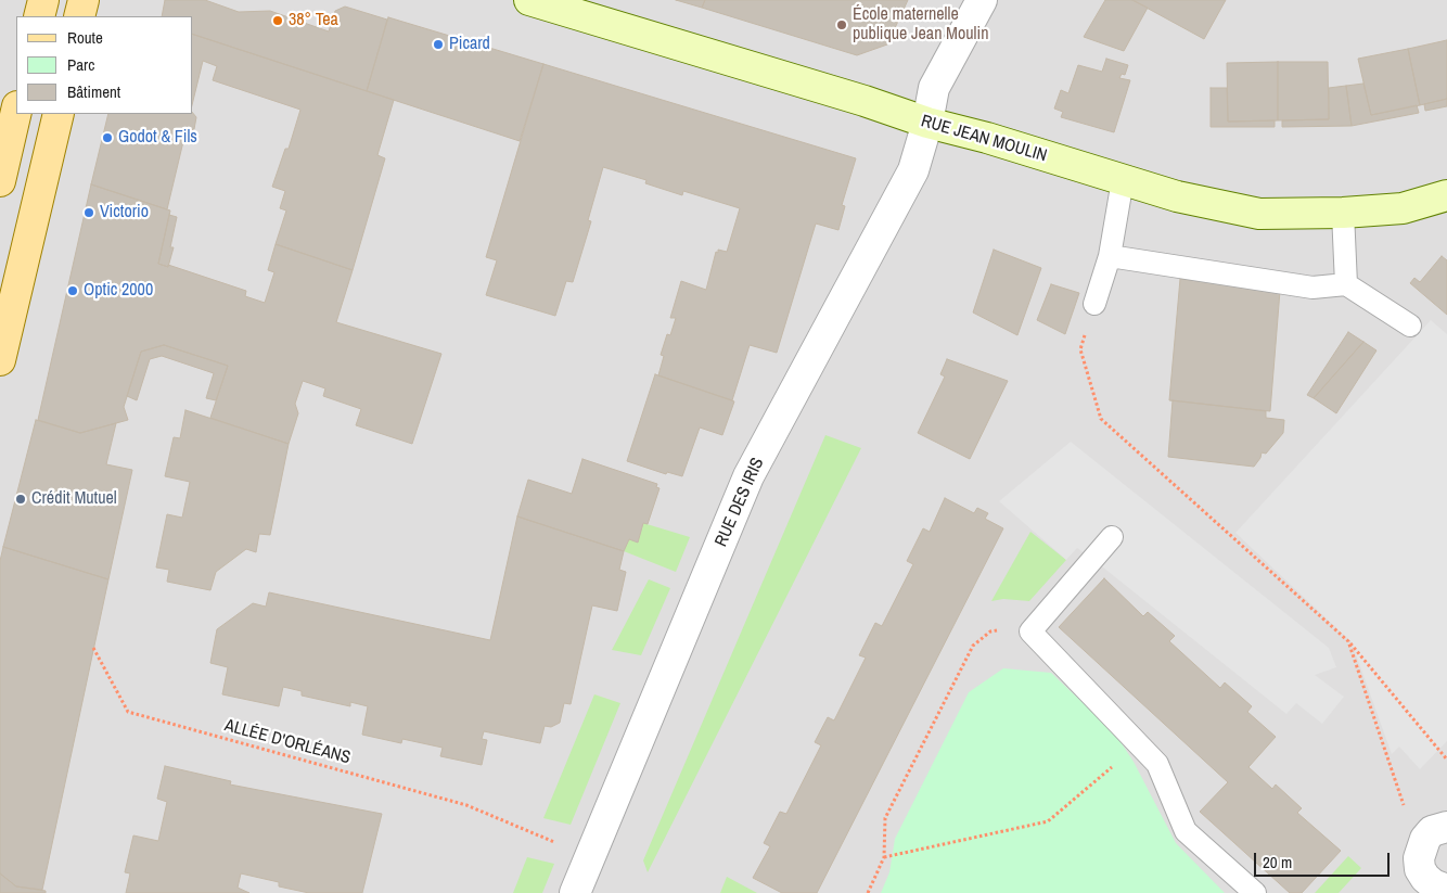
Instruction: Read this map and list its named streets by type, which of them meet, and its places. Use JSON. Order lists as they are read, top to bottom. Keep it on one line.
{"streets":{"main road":["RUE JEAN MOULIN"],"street":["RUE DES IRIS"],"path":["ALLÉE D'ORLÉANS"]},"crossings":[["RUE JEAN MOULIN","RUE DES IRIS"]],"places":["38° Tea","École maternelle publique Jean Moulin","Picard","Godot & Fils","Victorio","Optic 2000","Crédit Mutuel"],"legend":["Route","Parc","Bâtiment"],"scale_bar":"20 m"}
